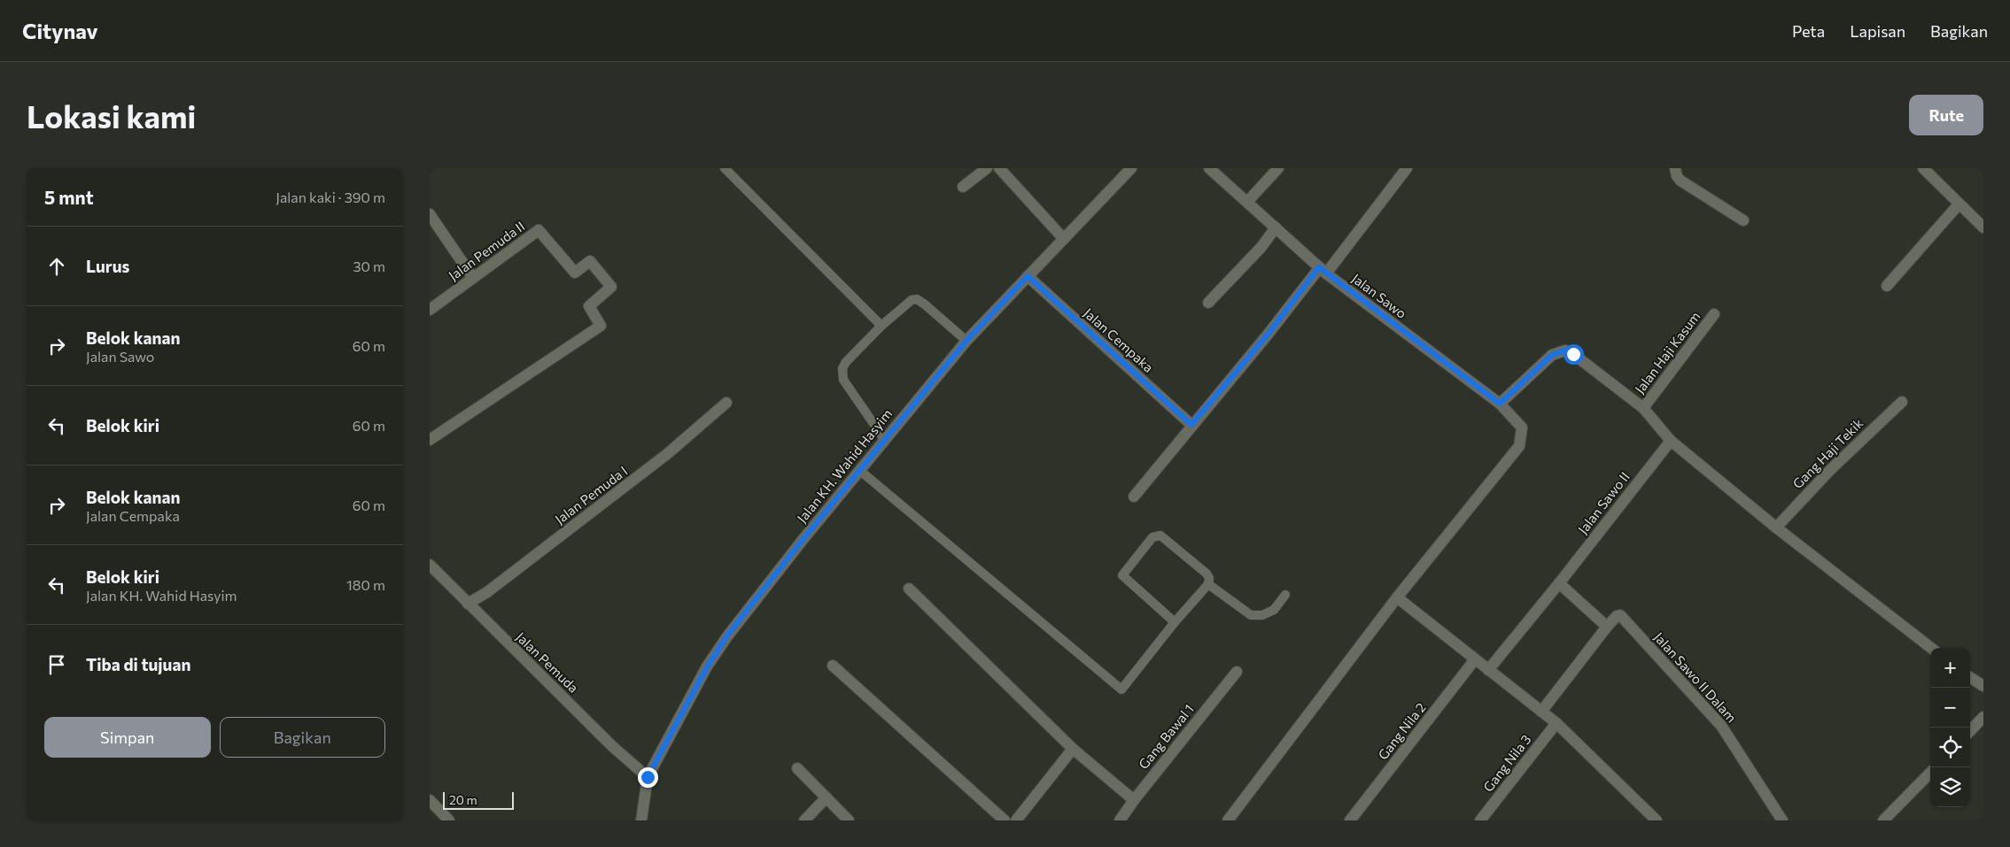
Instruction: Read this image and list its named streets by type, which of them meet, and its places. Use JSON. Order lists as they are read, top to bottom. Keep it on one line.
{"streets":{"street":["Jalan Pemuda II","Jalan Sawo","Jalan Cempaka","Jalan Haji Kasum","Gang Haji Tekik","Jalan KH. Wahid Hasyim","Jalan Pemuda I","Jalan Sawo II","Jalan Pemuda","Jalan Sawo II Dalam","Gang Nila 2","Gang Bawal 1","Gang Nila 3"]},"crossings":[["Jalan Cempaka","Jalan KH. Wahid Hasyim"],["Jalan KH. Wahid Hasyim","Jalan Pemuda"],["Jalan Pemuda I","Jalan Pemuda"]],"scale_bar":"20 m","page":{"header":"Citynav","nav":["Peta","Lapisan","Bagikan"],"buttons":["Rute",["Simpan","Bagikan"]],"title":"Lokasi kami","heading":["5 mnt","Jalan kaki · 390 m"],"list":[["Lurus","30 m"],["Belok kanan","Jalan Sawo","60 m"],["Belok kiri","60 m"],["Belok kanan","Jalan Cempaka","60 m"],["Belok kiri","Jalan KH. Wahid Hasyim","180 m"],"Tiba di tujuan"],"map_buttons":["+","−"],"scale":"20 m"}}
